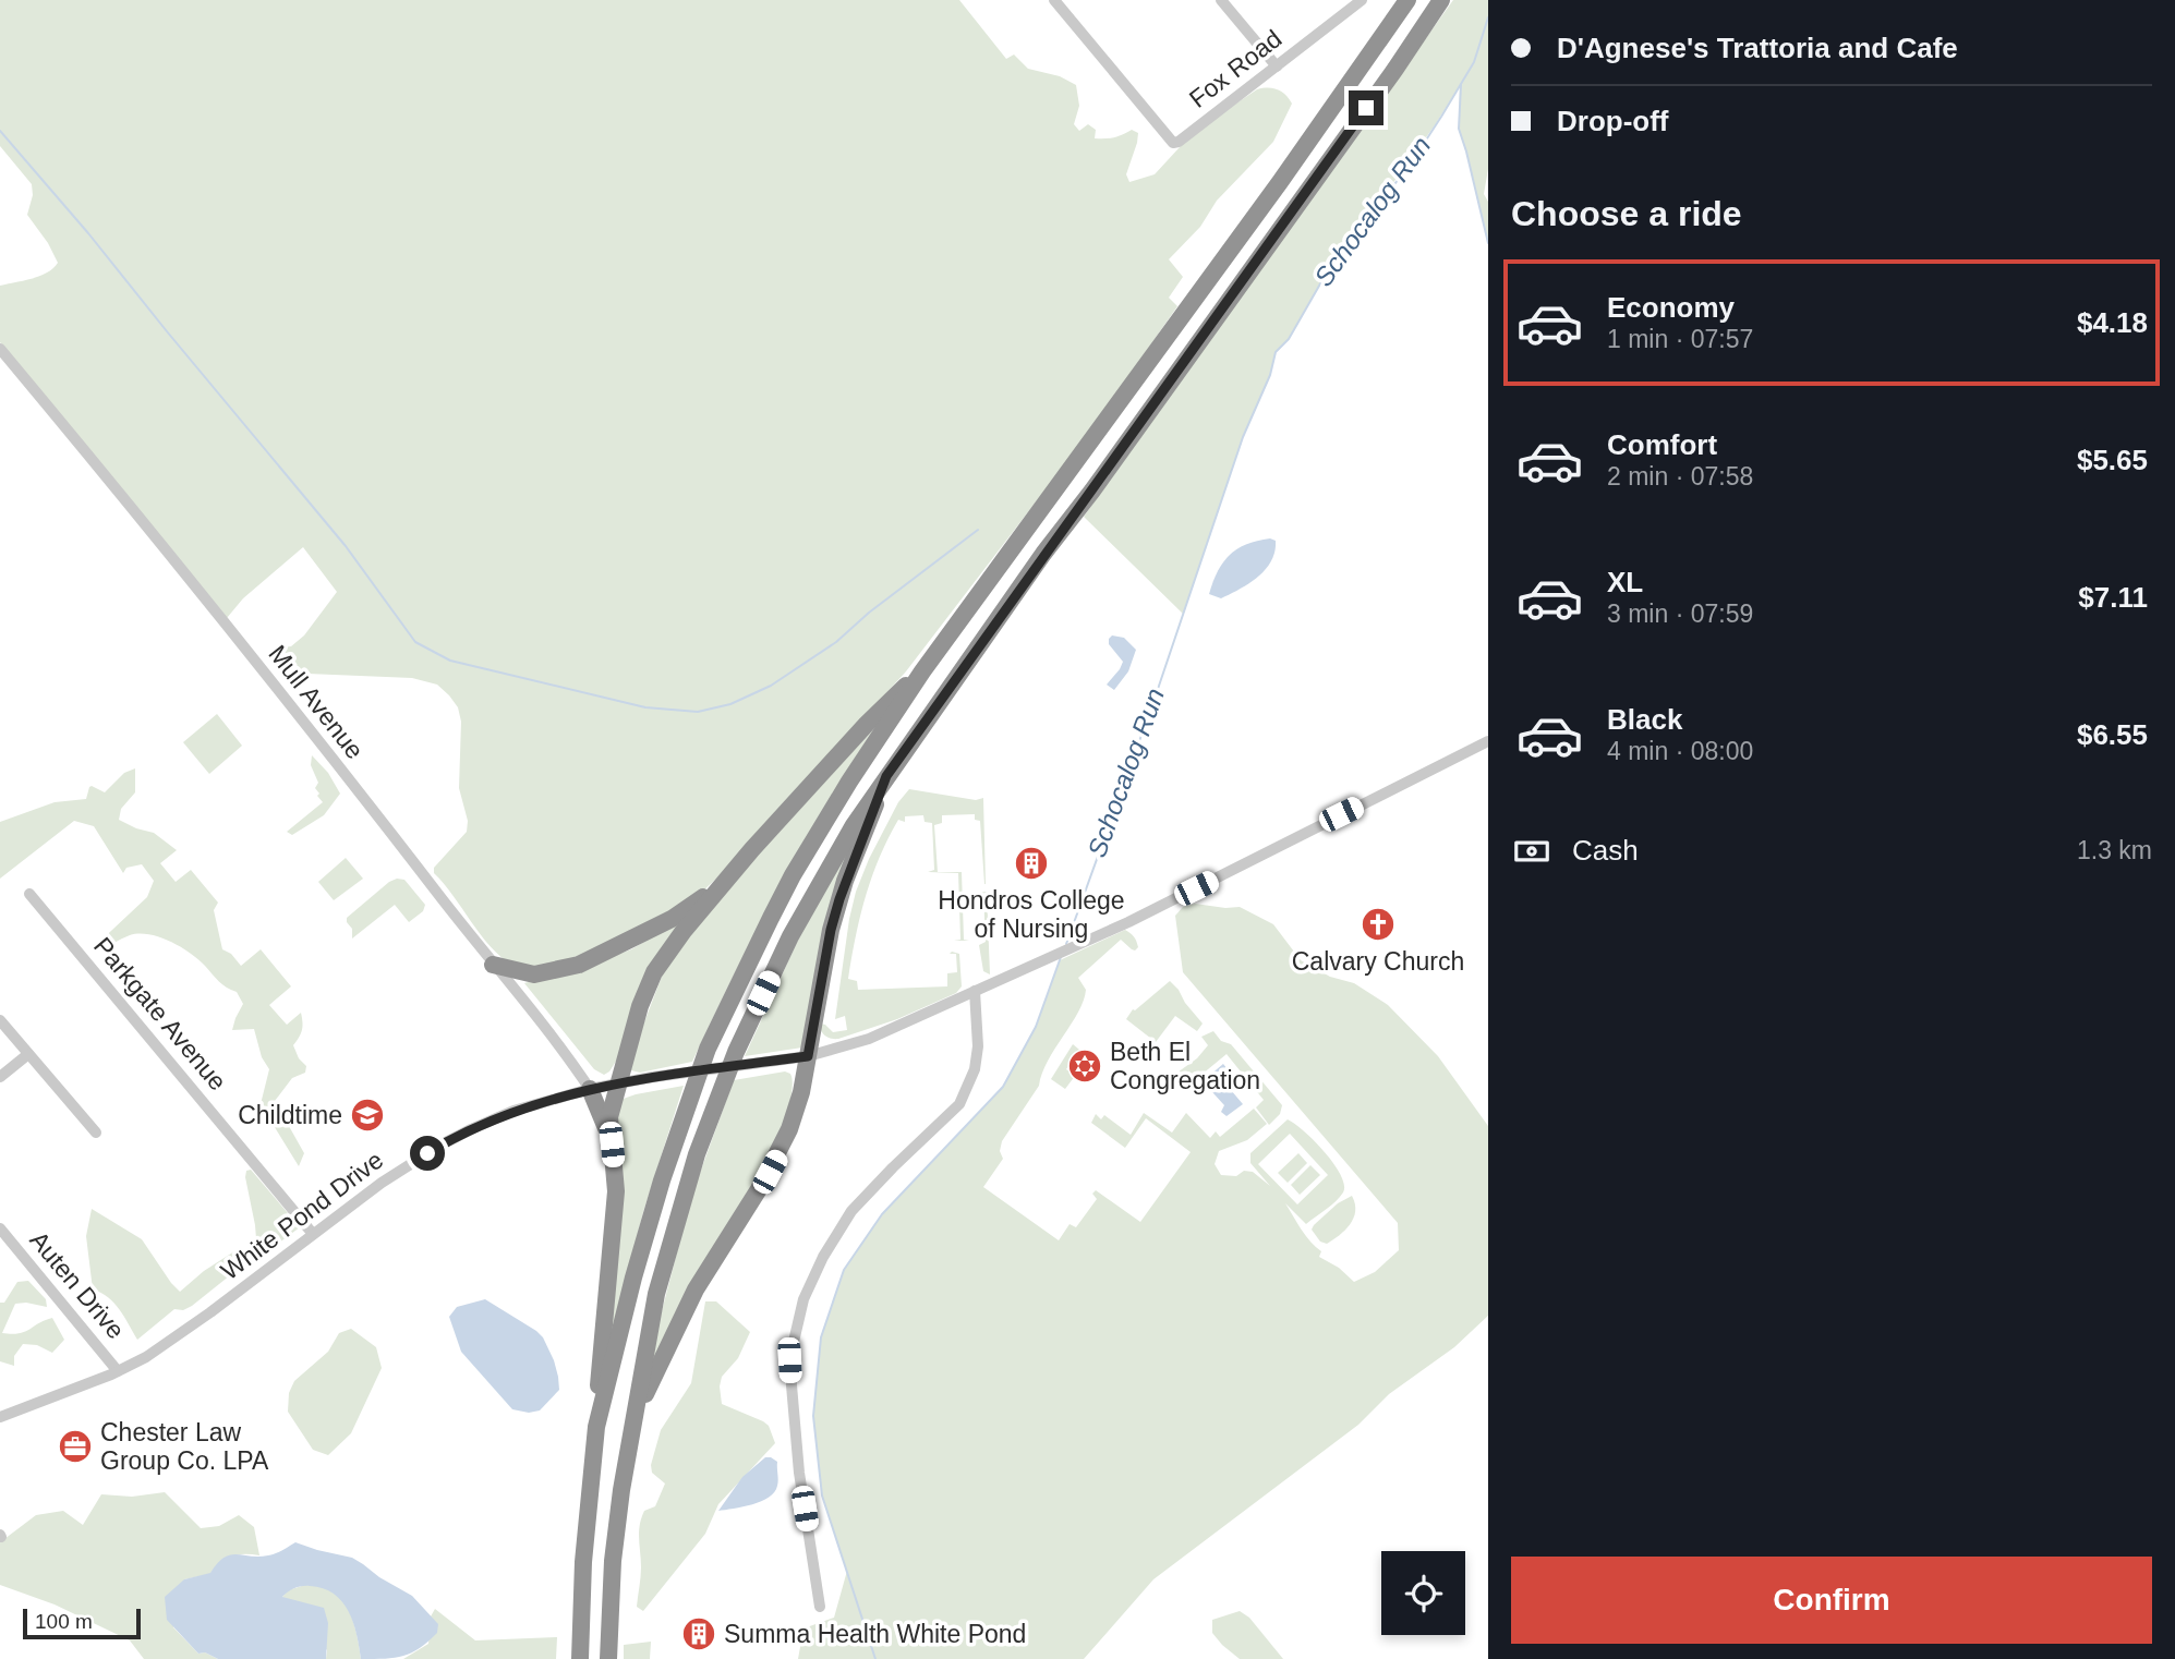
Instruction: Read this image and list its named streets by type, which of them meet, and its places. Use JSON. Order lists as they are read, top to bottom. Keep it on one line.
{"streets":{"street":["Fox Road","Mull Avenue","Parkgate Avenue","White Pond Drive","Auten Drive"]},"crossings":[["Mull Avenue","White Pond Drive"],["Parkgate Avenue","White Pond Drive"],["White Pond Drive","Auten Drive"]],"water":["Schocalog Run"],"places":{"building":["Hondros College of Nursing","Summa Health White Pond"],"church":["Calvary Church"],"synagogue":["Beth El Congregation"],"school or university":["Childtime"],"office":["Chester Law Group Co. LPA"]},"scale_bar":"100 m","page":{"banner":["D'Agnese's Trattoria and Cafe","Drop-off"],"heading":"Choose a ride","list":[{"name":"Economy","note":"1 min · 07:57","value":"$4.18"},{"name":"Comfort","note":"2 min · 07:58","value":"$5.65"},{"name":"XL","note":"3 min · 07:59","value":"$7.11"},{"name":"Black","note":"4 min · 08:00","value":"$6.55"}],"pay":["Cash","1.3 km"],"buttons":"Confirm","scale":"100 m"}}
